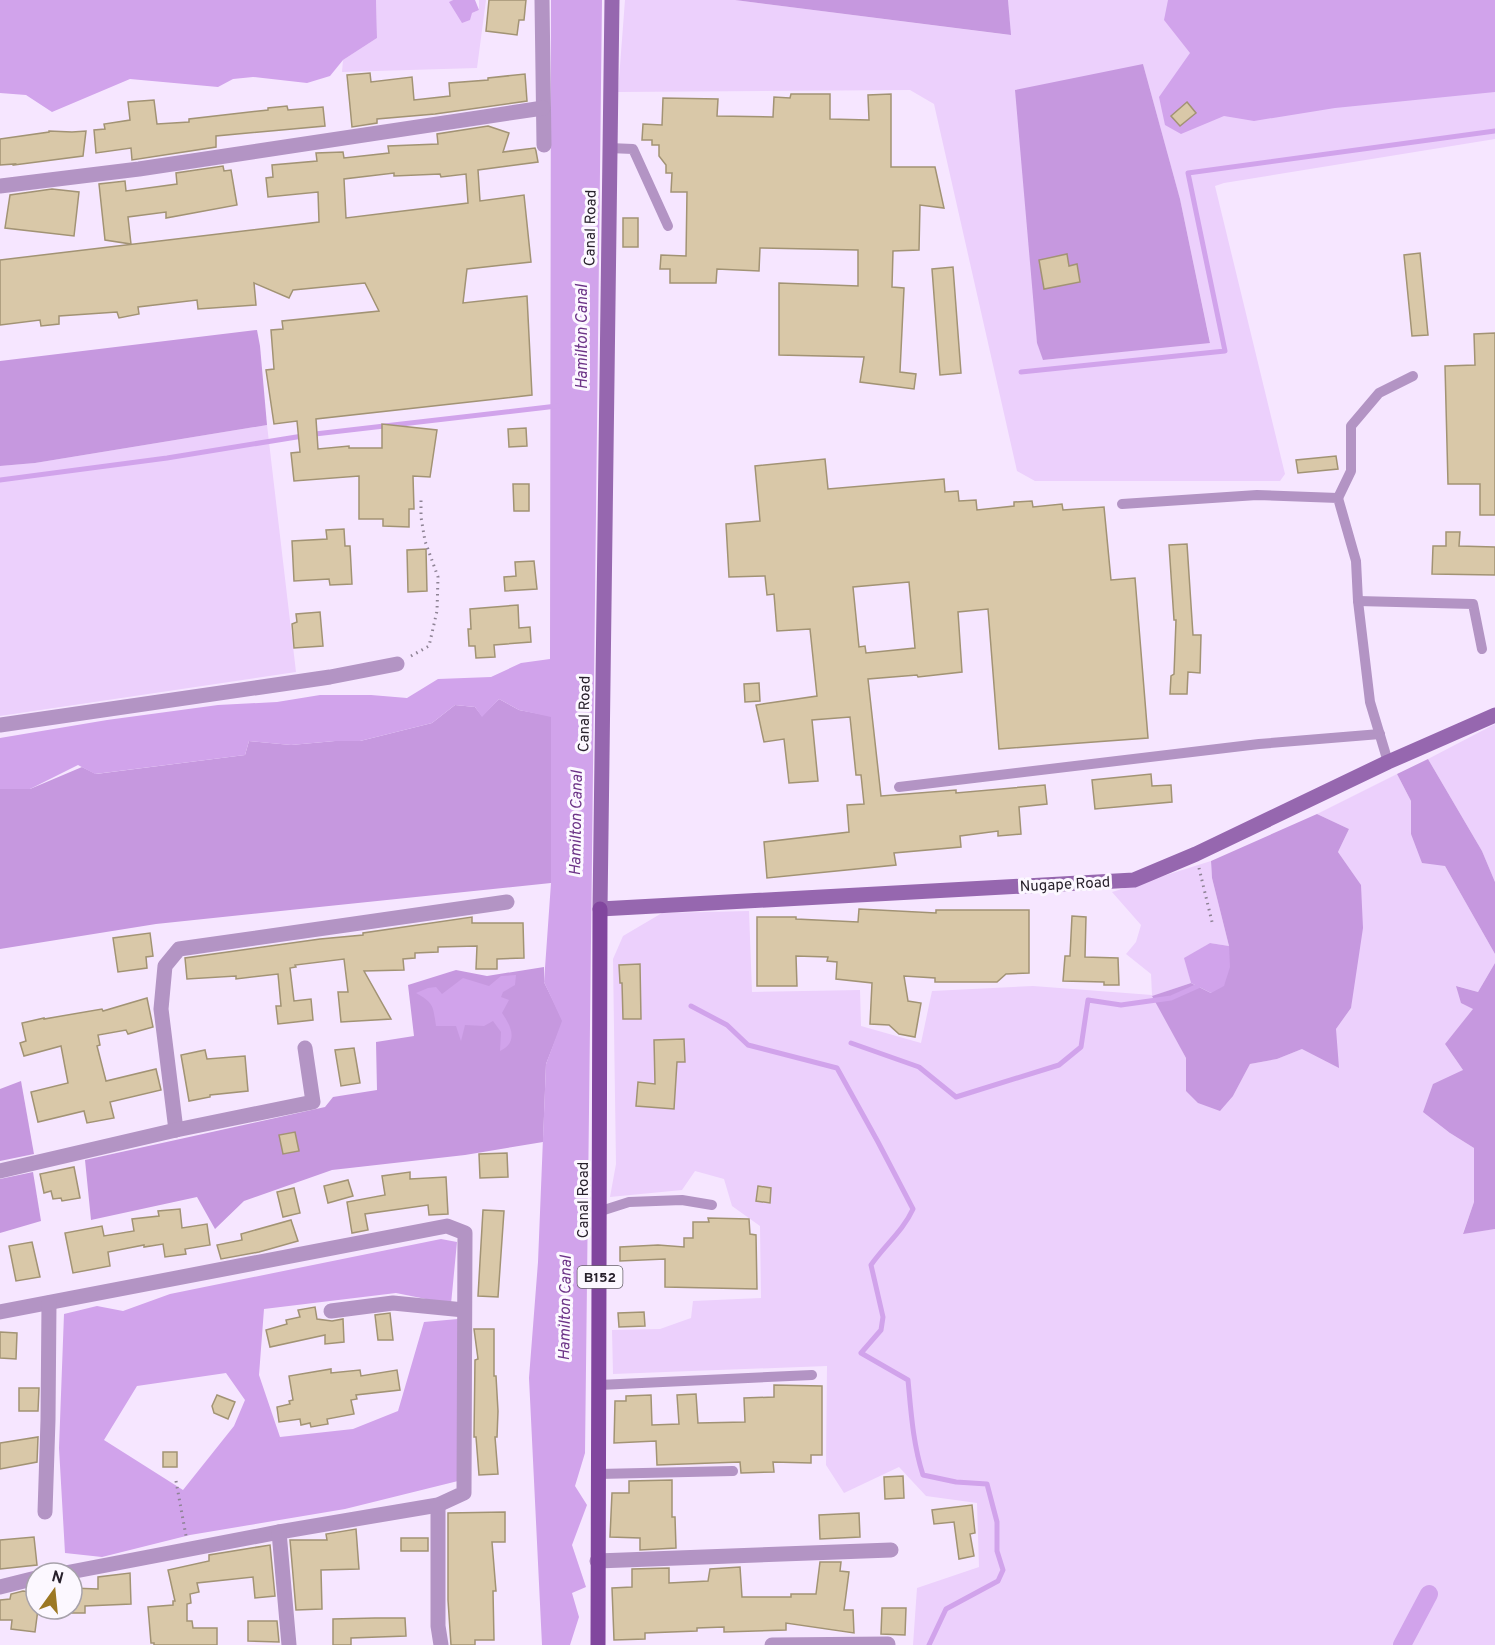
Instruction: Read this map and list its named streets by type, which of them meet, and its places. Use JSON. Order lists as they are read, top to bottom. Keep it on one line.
{"streets":{"main road":["Canal Road","Nugape Road","B152"]},"crossings":[["Canal Road","Nugape Road"]],"water":["Hamilton Canal"],"north":"top"}
